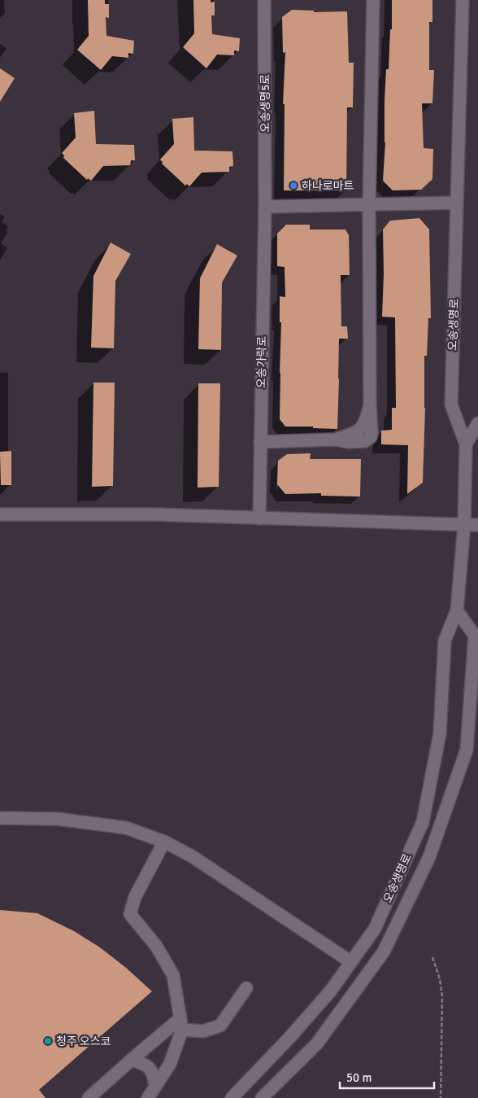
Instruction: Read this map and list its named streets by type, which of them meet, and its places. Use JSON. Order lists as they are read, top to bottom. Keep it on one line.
{"streets":{"street":["오송생명5로","오송생명로","오송가락로"]},"crossings":[["오송생명5로","오송가락로"]],"places":["하나로마트","청주 오스코"],"scale_bar":"50 m"}
